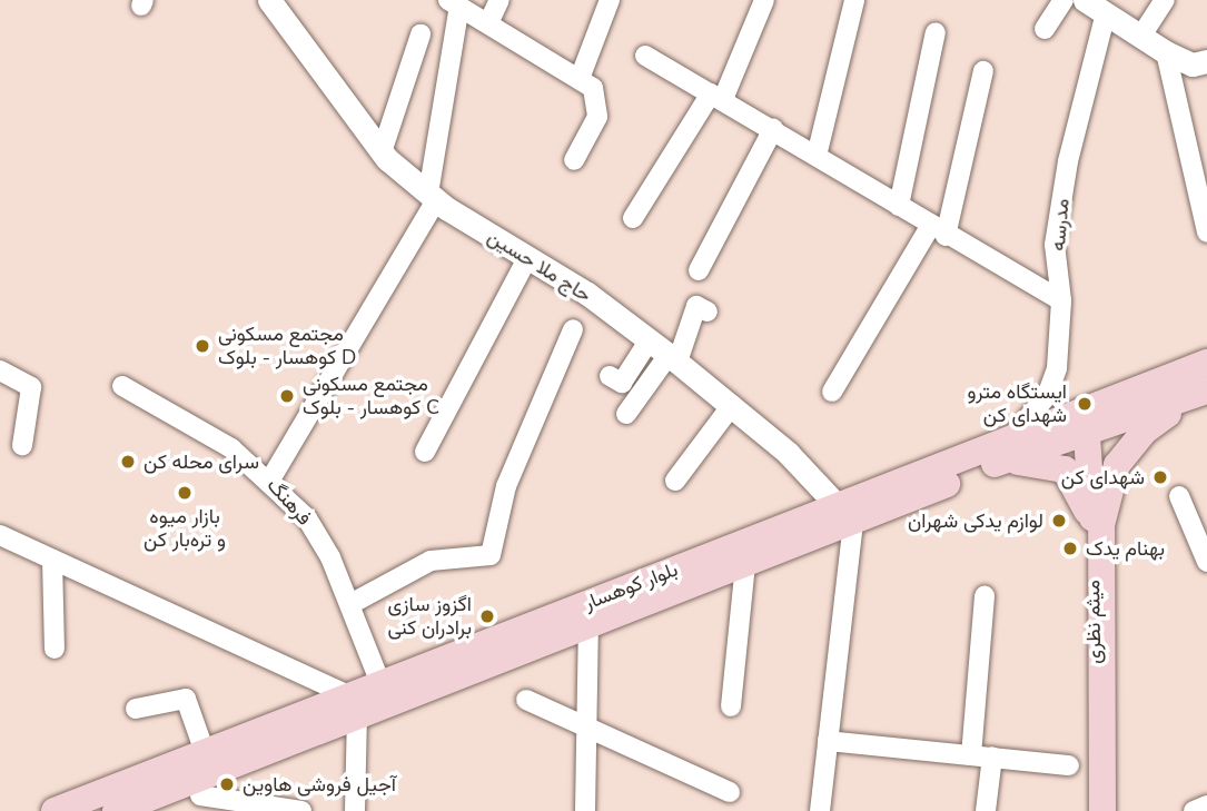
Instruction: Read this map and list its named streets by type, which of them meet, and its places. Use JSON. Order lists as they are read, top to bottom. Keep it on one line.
{"streets":{"main road":["بلوار کوهسار","میثم نظری"],"street":["مدرسه","حاج ملا حسین","فرهنگ"]},"crossings":[["مدرسه","بلوار کوهسار"],["حاج ملا حسین","بلوار کوهسار"],["فرهنگ","بلوار کوهسار"],["بلوار کوهسار","میثم نظری"]],"places":["مجتمع مسکونی کوهسار - بلوک D","مجتمع مسکونی کوهسار - بلوک C","ایستگاه مترو شهدای کن","سرای محله کن","شهدای کن","بازار میوه و تره‌بار کن","لوازم یدکی شهران","بهنام یدک","اگزوز سازی برادران کنی","آجیل فروشی هاوین"]}
